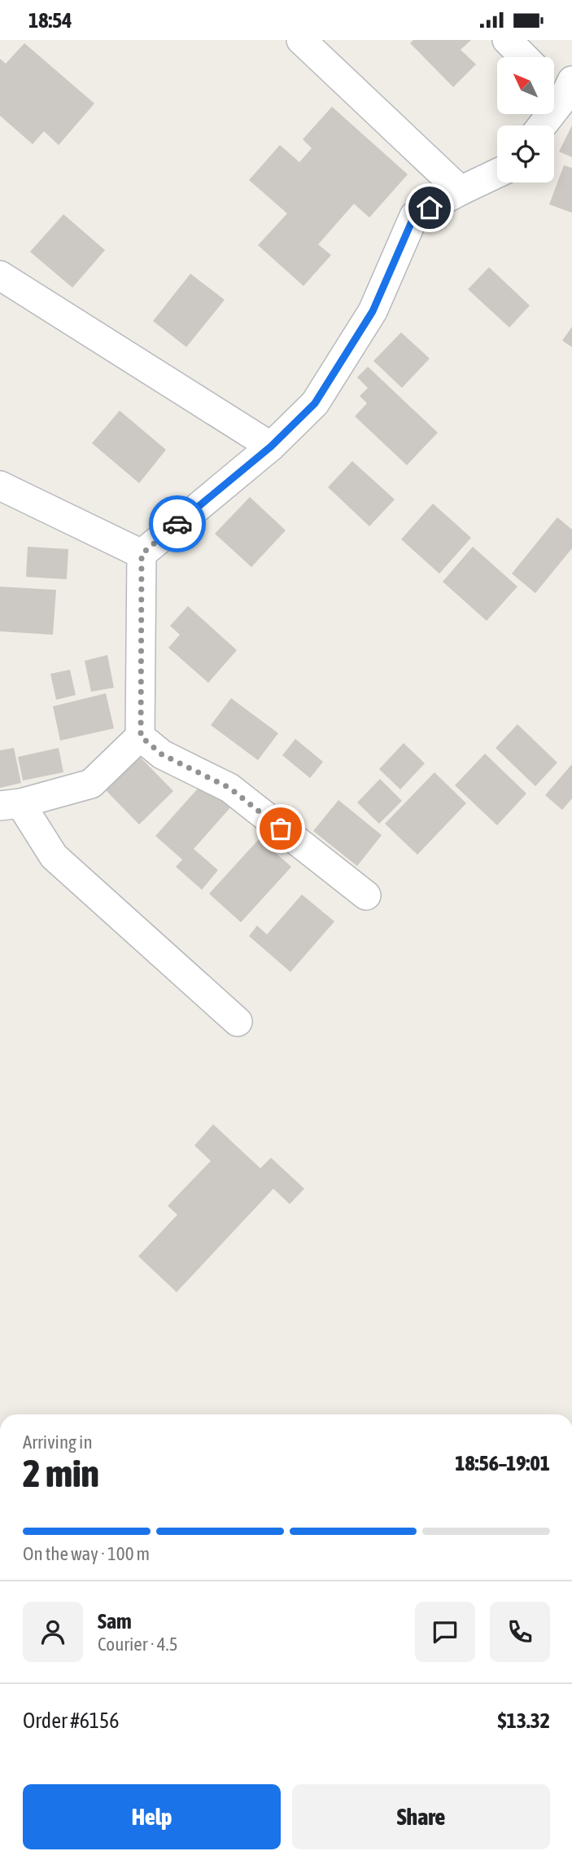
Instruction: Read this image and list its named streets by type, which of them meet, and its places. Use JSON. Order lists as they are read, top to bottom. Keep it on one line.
{"north":"top left","page":{"status":"18:54","heading":["2 min","Arriving in","18:56–19:01"],"panel":["Sam","Courier · 4.5","Order #6156","$13.32"],"bar":"On the way · 100 m","buttons":["Help","Share"]}}
